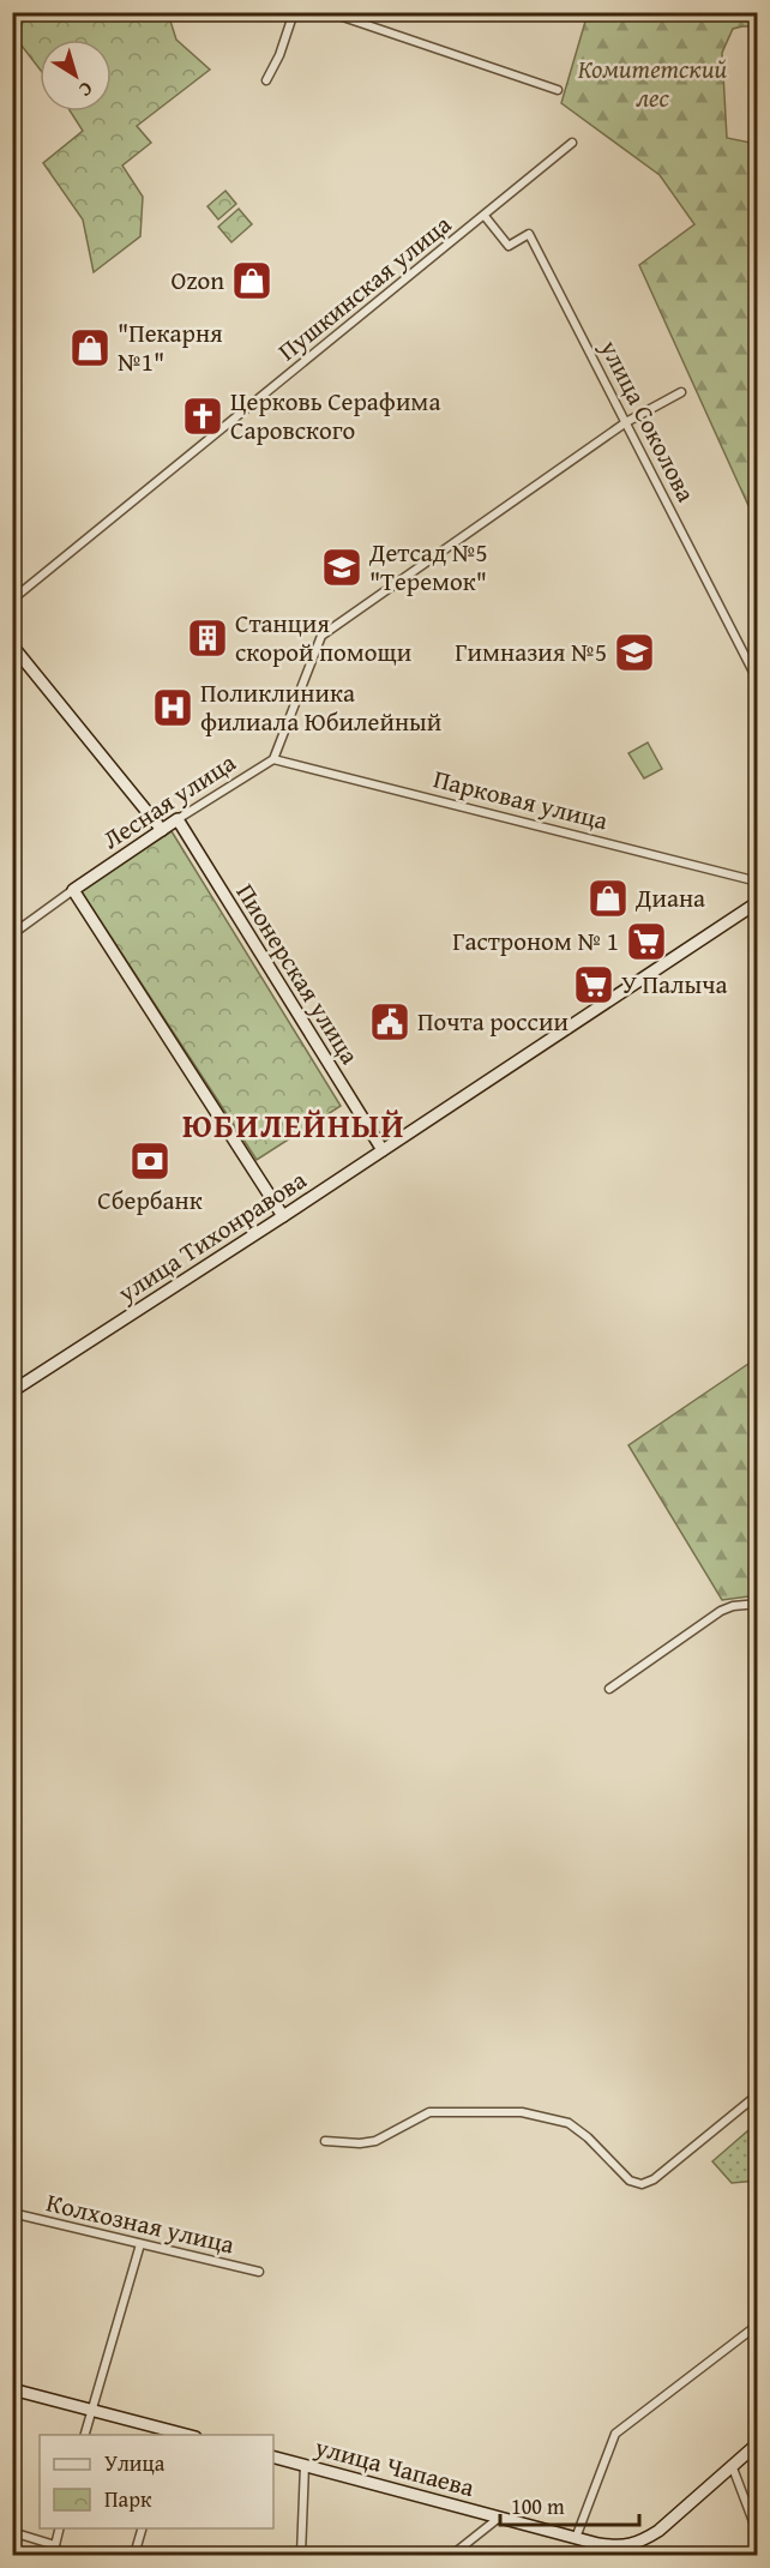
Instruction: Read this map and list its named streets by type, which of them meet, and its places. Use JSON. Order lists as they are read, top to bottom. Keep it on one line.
{"streets":{"street":["Пушкинская улица","улица Соколова","Парковая улица","Лесная улица","Пионерская улица","улица Тихонравова","Колхозная улица","улица Чапаева"]},"crossings":[["Пушкинская улица","улица Соколова"],["улица Соколова","Лесная улица"],["Парковая улица","Лесная улица"],["Лесная улица","Пионерская улица"],["Пионерская улица","улица Тихонравова"]],"districts":["ЮБИЛЕЙНЫЙ"],"parks":["Комитетский лес"],"places":{"shop":["Ozon","\"Пекарня №1\"","Диана"],"church":["Церковь Серафима Саровского"],"school or university":["Детсад №5 \"Теремок\"","Гимназия №5"],"building":["Станция скорой помощи"],"hospital":["Поликлиника филиала Юбилейный"],"supermarket":["Гастроном № 1","У Палыча"],"public building":["Почта россии"],"bank":["Сбербанк"]},"legend":["Улица","Парк"],"scale_bar":"100 m","north":"bottom right"}
